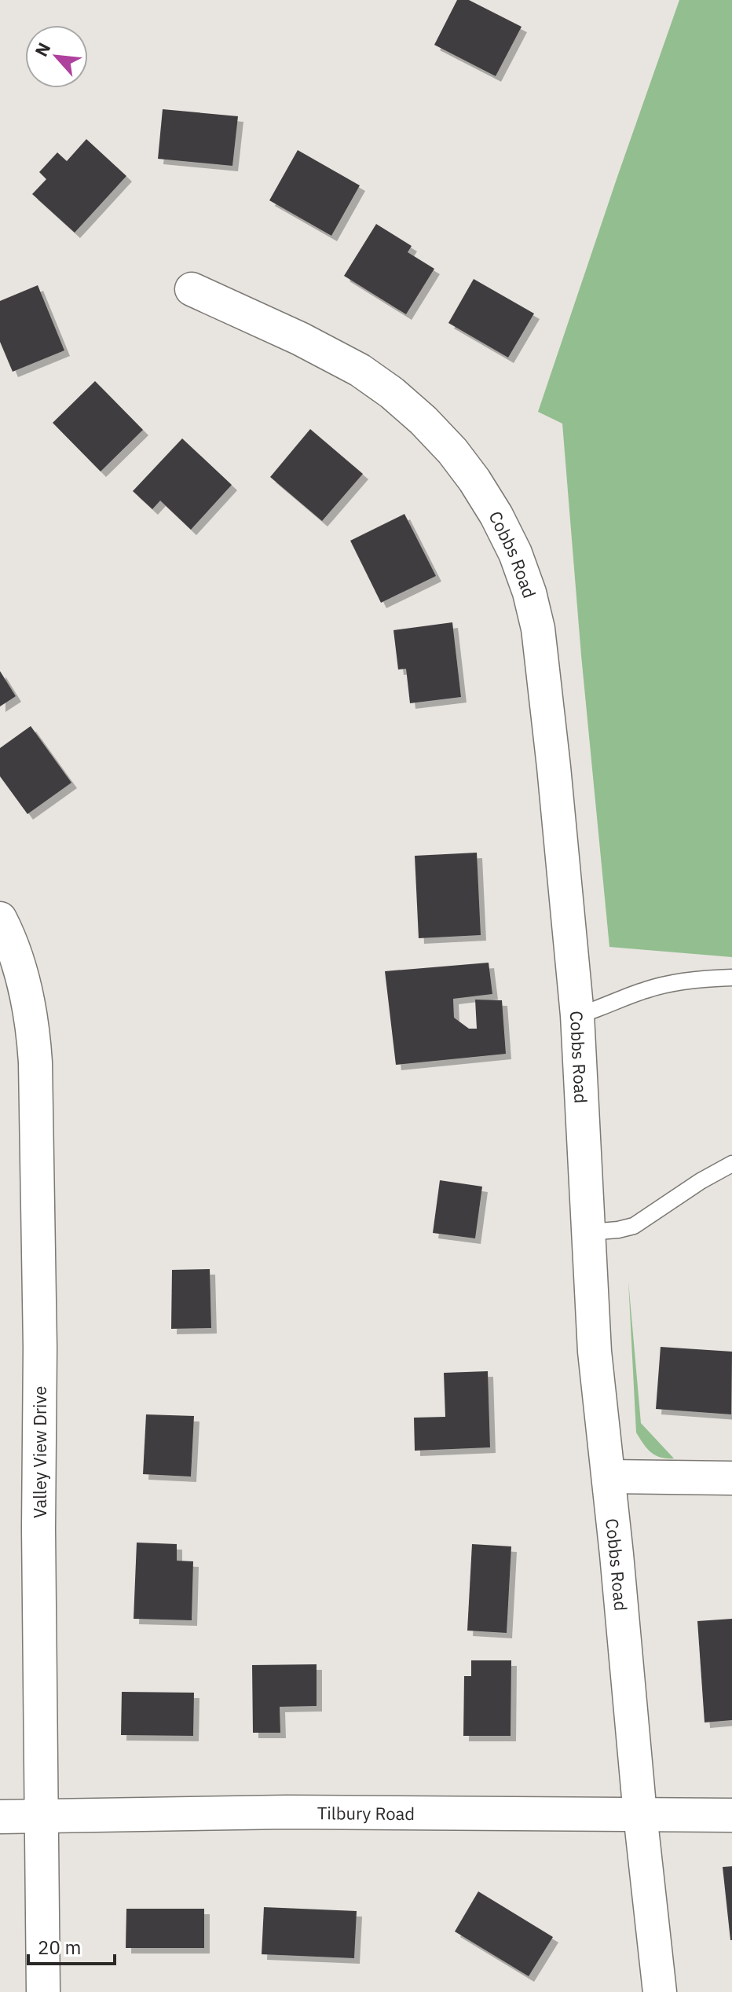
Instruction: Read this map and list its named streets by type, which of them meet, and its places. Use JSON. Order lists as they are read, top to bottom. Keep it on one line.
{"streets":{"street":["Cobbs Road","Valley View Drive","Tilbury Road"]},"crossings":[["Cobbs Road","Tilbury Road"],["Valley View Drive","Tilbury Road"]],"scale_bar":"20 m","north":"top left"}
